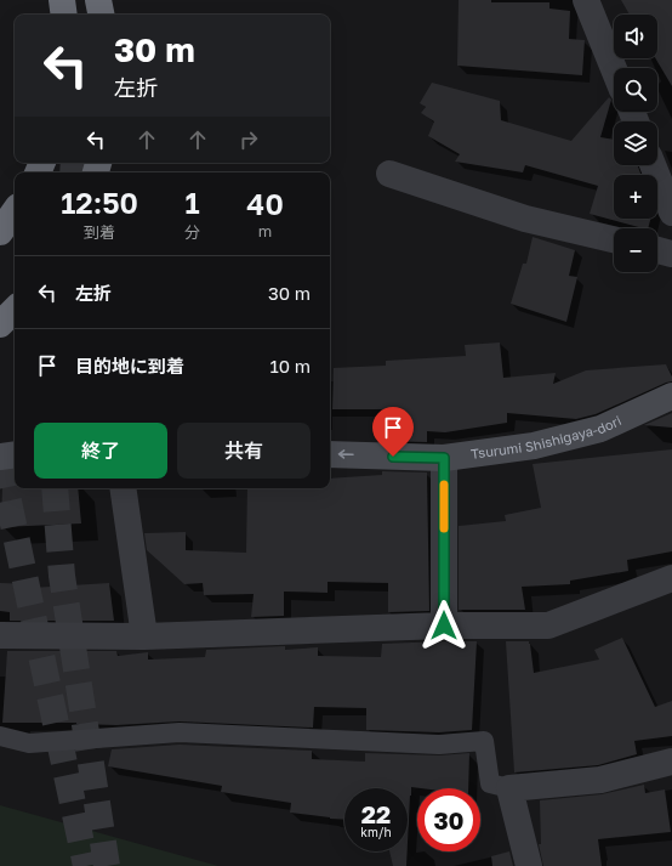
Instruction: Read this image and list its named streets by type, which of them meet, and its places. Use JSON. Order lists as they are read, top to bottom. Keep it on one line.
{"streets":{"main road":["Tsurumi Shishigaya-dori"]},"page":{"map_buttons":["+","−"],"turn":["30 m","左折"],"eta":["12:50","到着","1","分","40","m"],"list":[{"name":"左折","value":"30 m"},{"name":"目的地に到着","value":"10 m"}],"buttons":["終了","共有"],"speed":"22 km/h","limit":"30"}}
